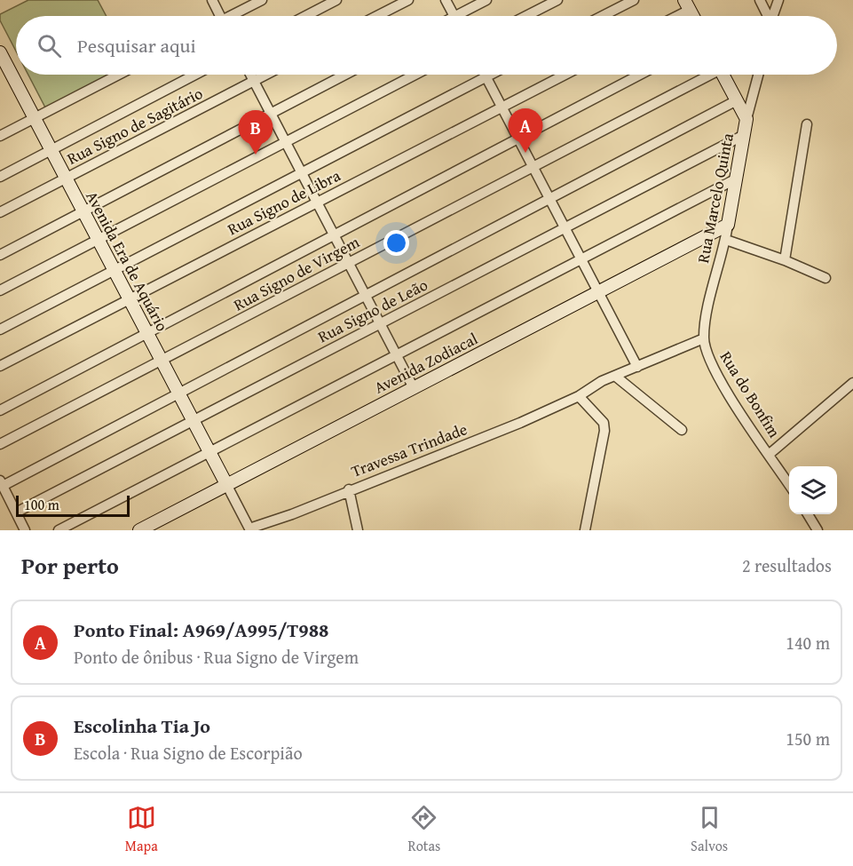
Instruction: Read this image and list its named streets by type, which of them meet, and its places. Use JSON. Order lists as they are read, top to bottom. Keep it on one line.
{"streets":{"street":["Rua Signo de Sagitário","Rua Marcelo Quinta","Rua Signo de Libra","Avenida Era de Aquário","Rua Signo de Virgem","Rua Signo de Leão","Avenida Zodiacal","Rua do Bonfim","Travessa Trindade"]},"crossings":[["Rua Signo de Sagitário","Avenida Era de Aquário"],["Rua Marcelo Quinta","Rua Signo de Leão"],["Rua Marcelo Quinta","Avenida Zodiacal"],["Rua Marcelo Quinta","Rua do Bonfim"],["Rua Marcelo Quinta","Travessa Trindade"],["Rua Signo de Libra","Avenida Era de Aquário"],["Avenida Era de Aquário","Rua Signo de Virgem"],["Avenida Era de Aquário","Rua Signo de Leão"],["Avenida Era de Aquário","Avenida Zodiacal"],["Rua do Bonfim","Travessa Trindade"]],"scale_bar":"100 m","page":{"search":"Pesquisar aqui","pins":["A","B"],"scale":"100 m","heading":["Por perto","2 resultados"],"list":[{"mark":"A","name":"Ponto Final: A969/A995/T988","note":"Ponto de ônibus · Rua Signo de Virgem","value":"140 m"},{"mark":"B","name":"Escolinha Tia Jo","note":"Escola · Rua Signo de Escorpião","value":"150 m"}],"nav":["Mapa","Rotas","Salvos"]}}
